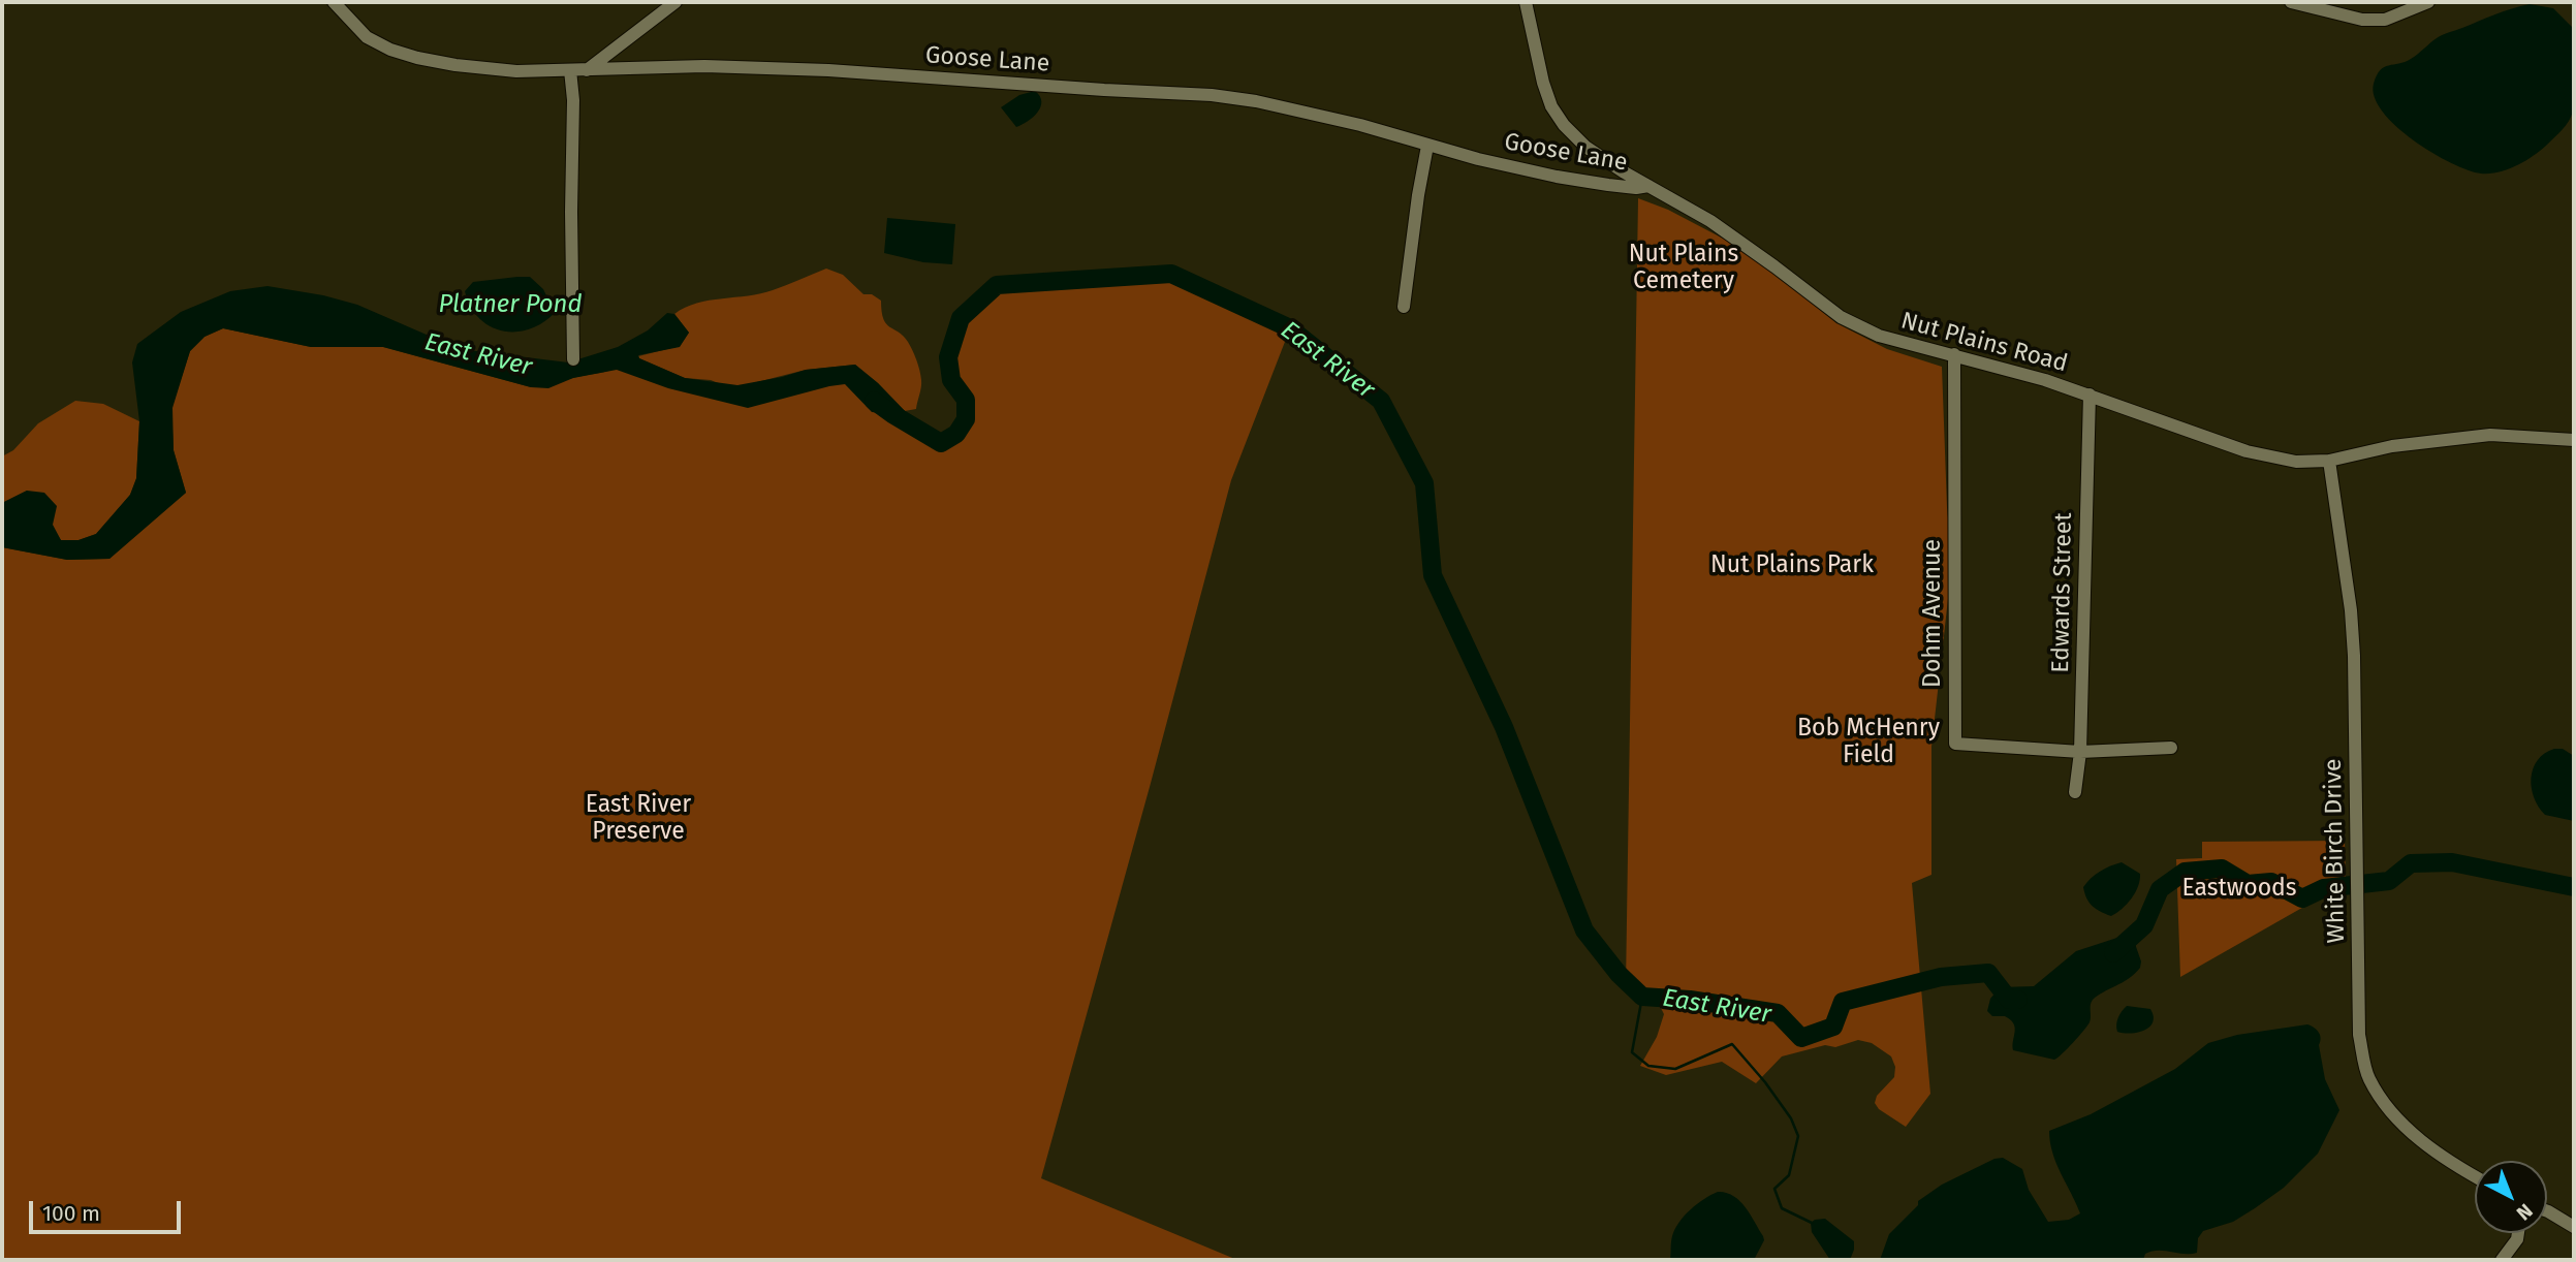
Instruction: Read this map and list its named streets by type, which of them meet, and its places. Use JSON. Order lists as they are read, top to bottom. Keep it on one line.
{"streets":{"street":["Goose Lane","Nut Plains Road","Edwards Street","Dohm Avenue","White Birch Drive"]},"crossings":[["Goose Lane","Nut Plains Road"],["Nut Plains Road","Edwards Street"],["Nut Plains Road","Dohm Avenue"],["Nut Plains Road","White Birch Drive"],["Edwards Street","Dohm Avenue"]],"water":["Platner Pond","East River"],"parks":["Nut Plains Cemetery","Nut Plains Park","Bob McHenry Field","East River Preserve","Eastwoods"],"scale_bar":"100 m","north":"bottom right"}
